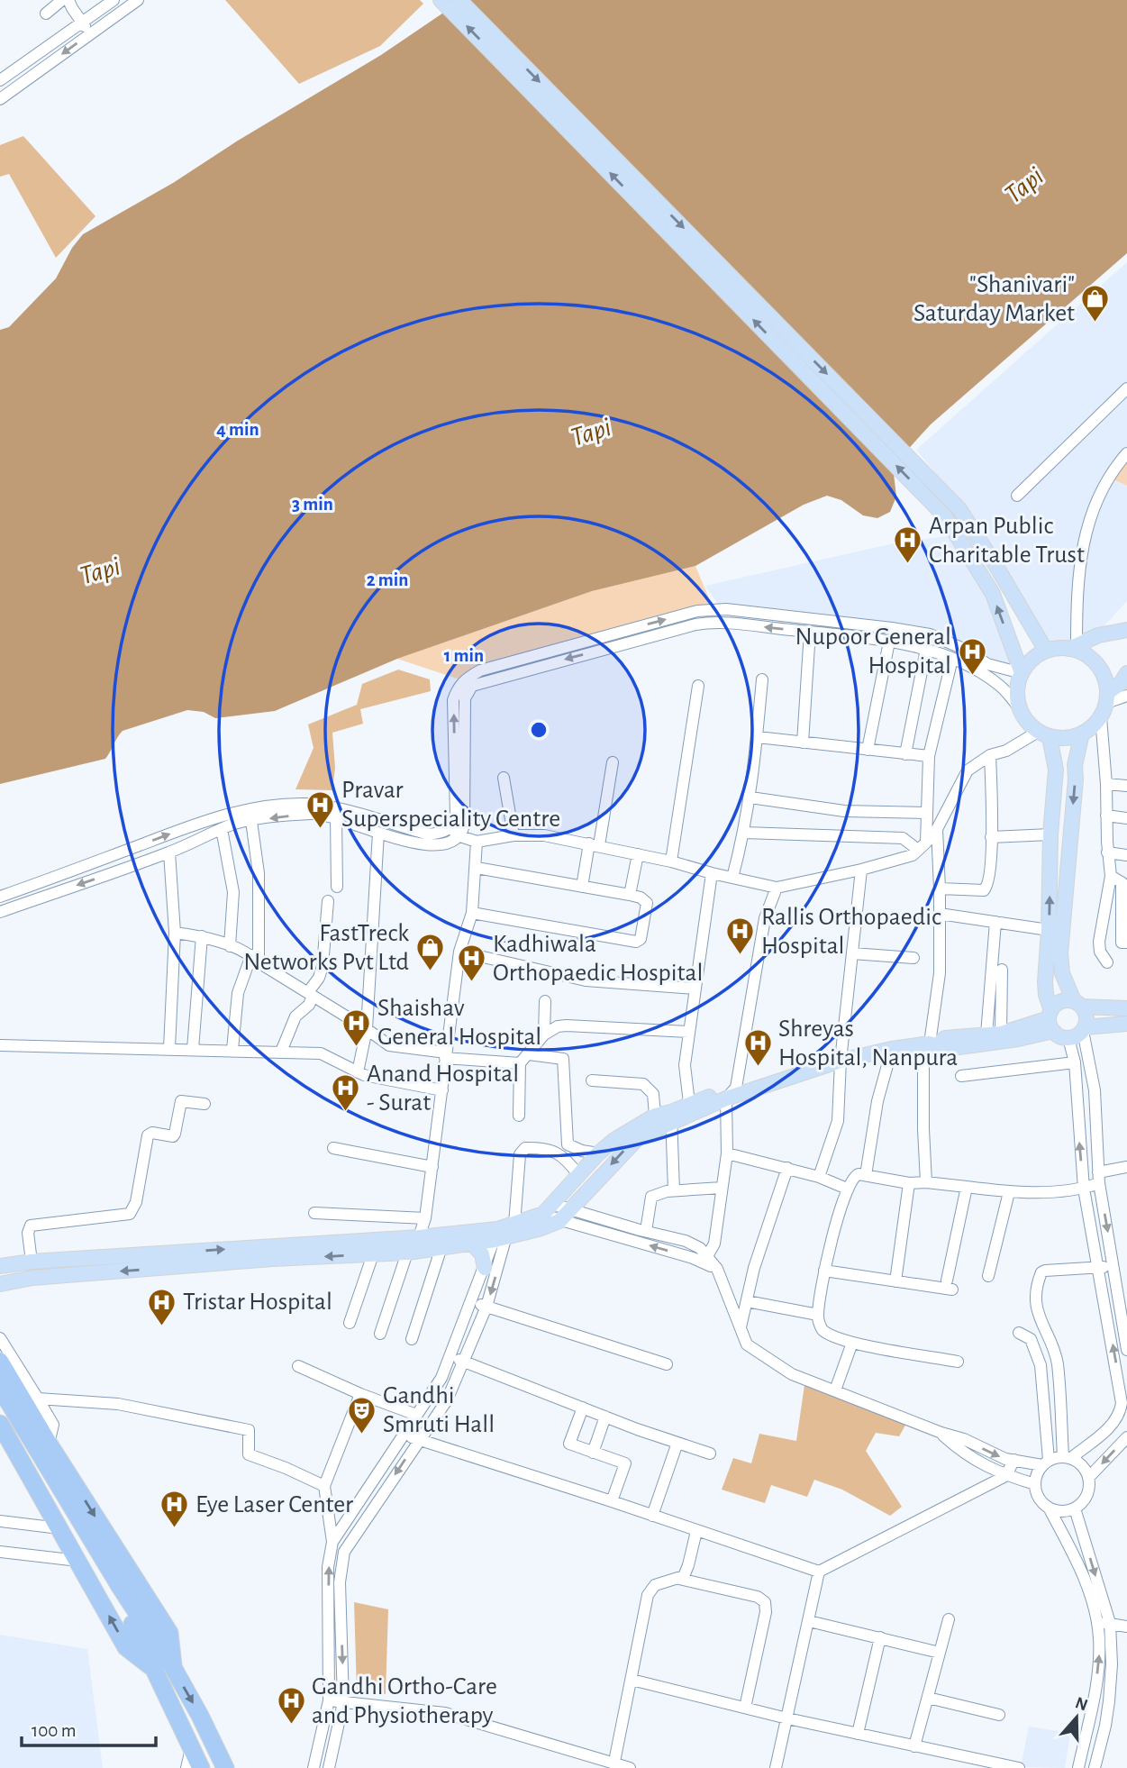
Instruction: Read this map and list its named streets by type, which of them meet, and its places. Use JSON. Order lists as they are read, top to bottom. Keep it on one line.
{"water":["Tapi"],"places":{"shop":["\"Shanivari\" Saturday Market","FastTreck Networks Pvt Ltd"],"hospital":["Arpan Public Charitable Trust","Nupoor General Hospital","Pravar Superspeciality Centre","Rallis Orthopaedic Hospital","Kadhiwala Orthopaedic Hospital","Shaishav General Hospital","Shreyas Hospital, Nanpura","Anand Hospital - Surat","Tristar Hospital","Eye Laser Center","Gandhi Ortho-Care and Physiotherapy"],"theatre":["Gandhi Smruti Hall"]},"scale_bar":"100 m","north":"top","rings":["4 min","3 min","2 min","1 min"]}
